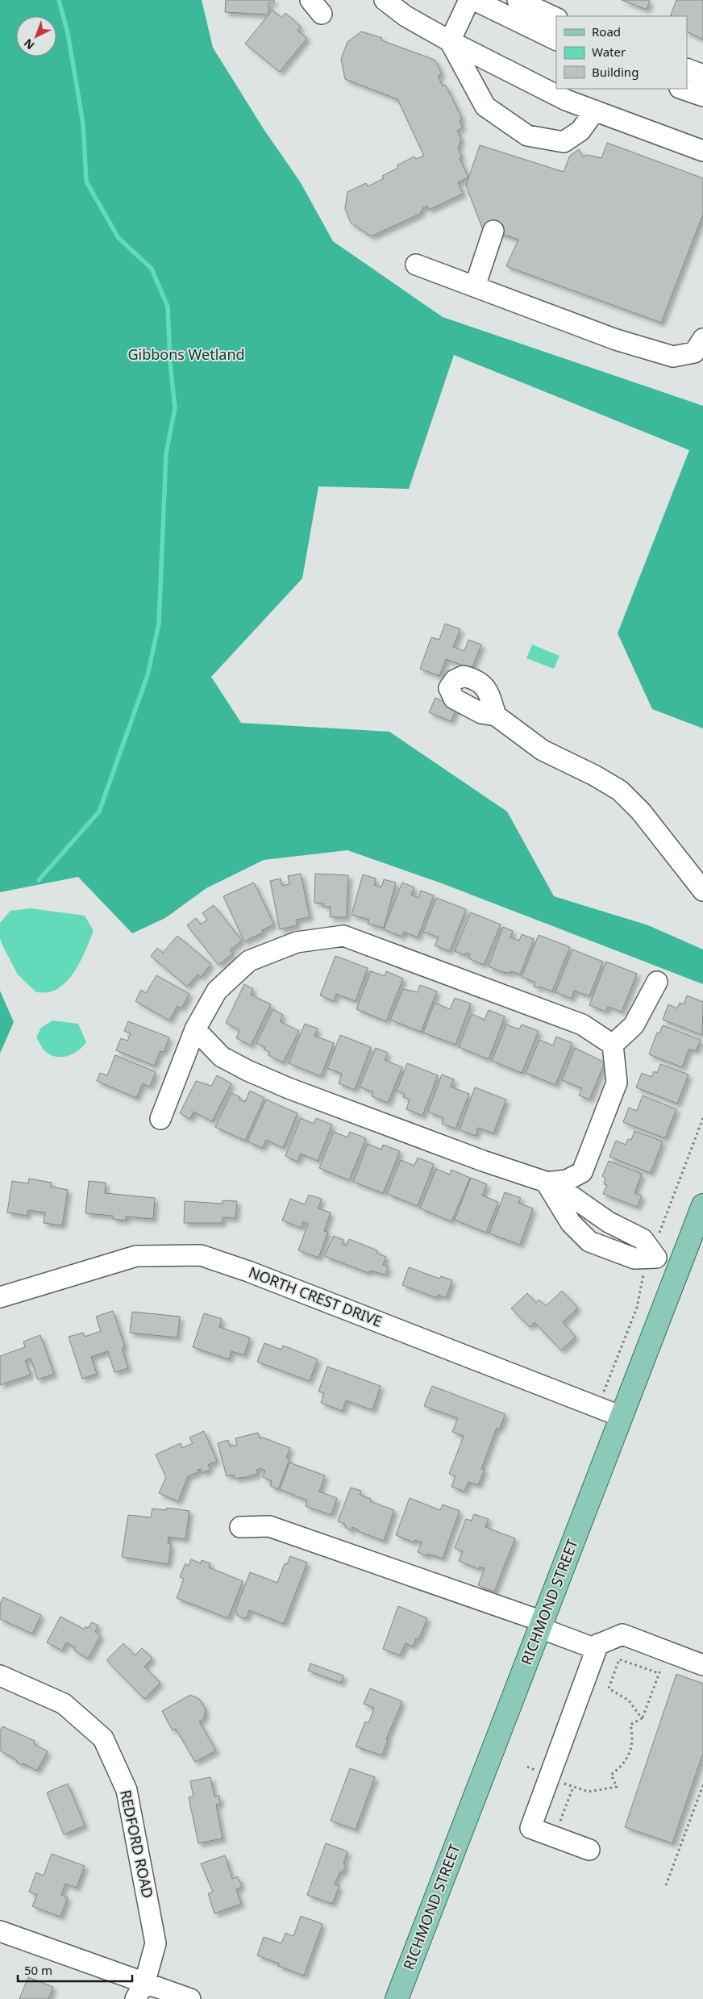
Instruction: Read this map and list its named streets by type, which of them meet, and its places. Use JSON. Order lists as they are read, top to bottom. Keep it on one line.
{"streets":{"main road":["RICHMOND STREET"],"street":["NORTH CREST DRIVE","REDFORD ROAD"]},"crossings":[["NORTH CREST DRIVE","RICHMOND STREET"]],"parks":["Gibbons Wetland"],"legend":["Road","Water","Building"],"scale_bar":"50 m","north":"bottom left"}
